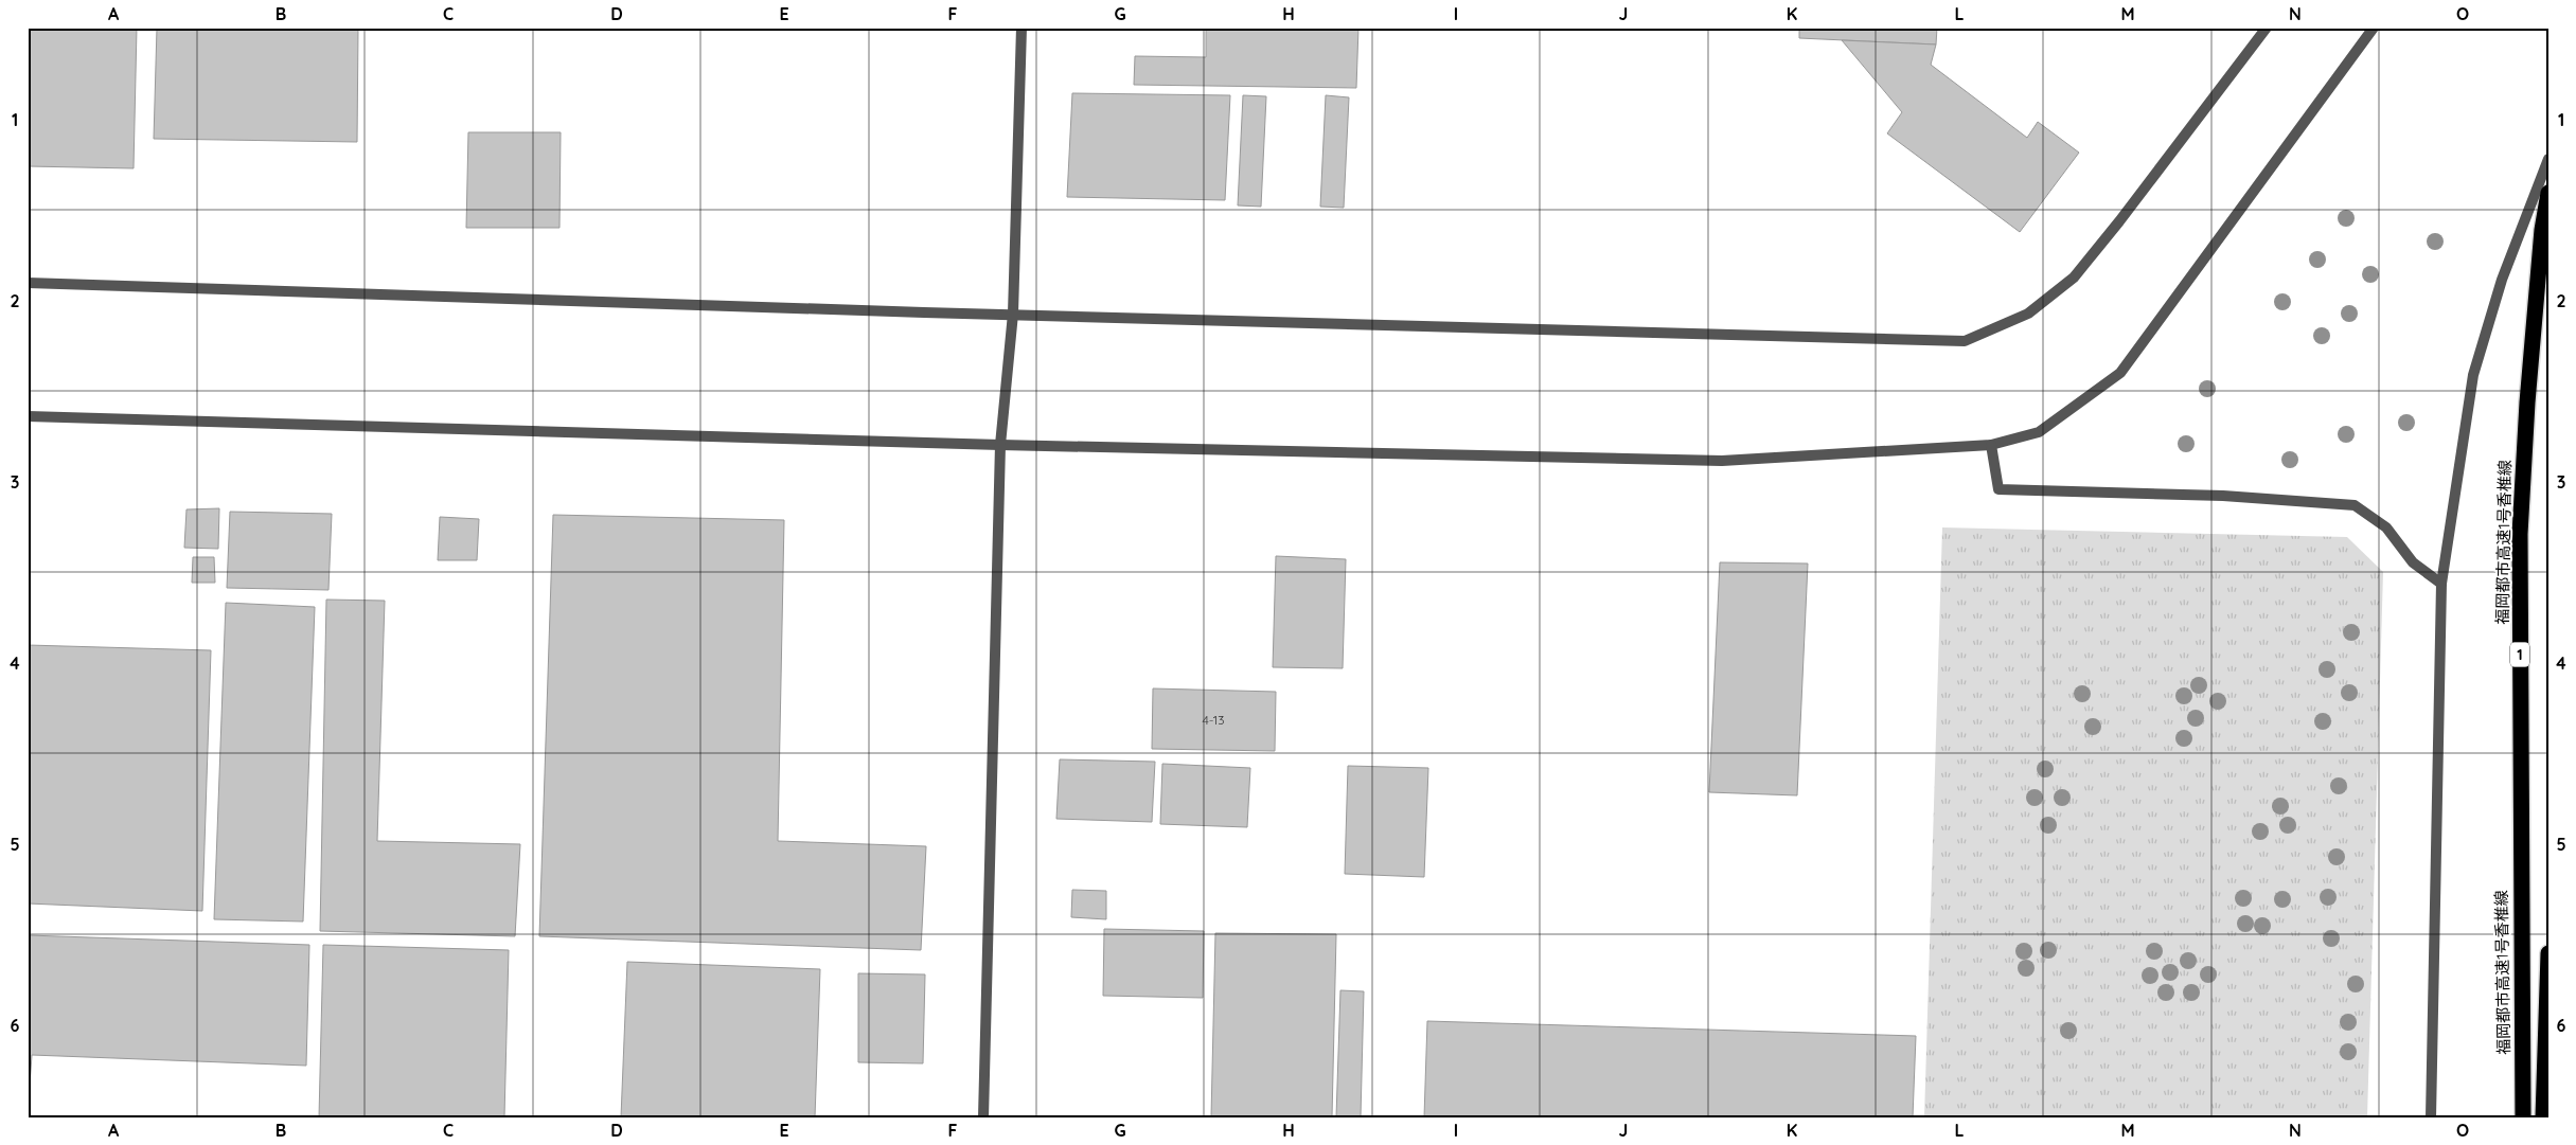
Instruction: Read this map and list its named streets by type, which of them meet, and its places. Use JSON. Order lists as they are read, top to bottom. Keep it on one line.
{"streets":{"highway":["福岡都市高速1号香椎線","1"]},"house_numbers":["4-13"],"grid":{"columns":["A","B","C","D","E","F","G","H","I","J","K","L","M","N","O"],"rows":["1","2","3","4","5","6"]}}
